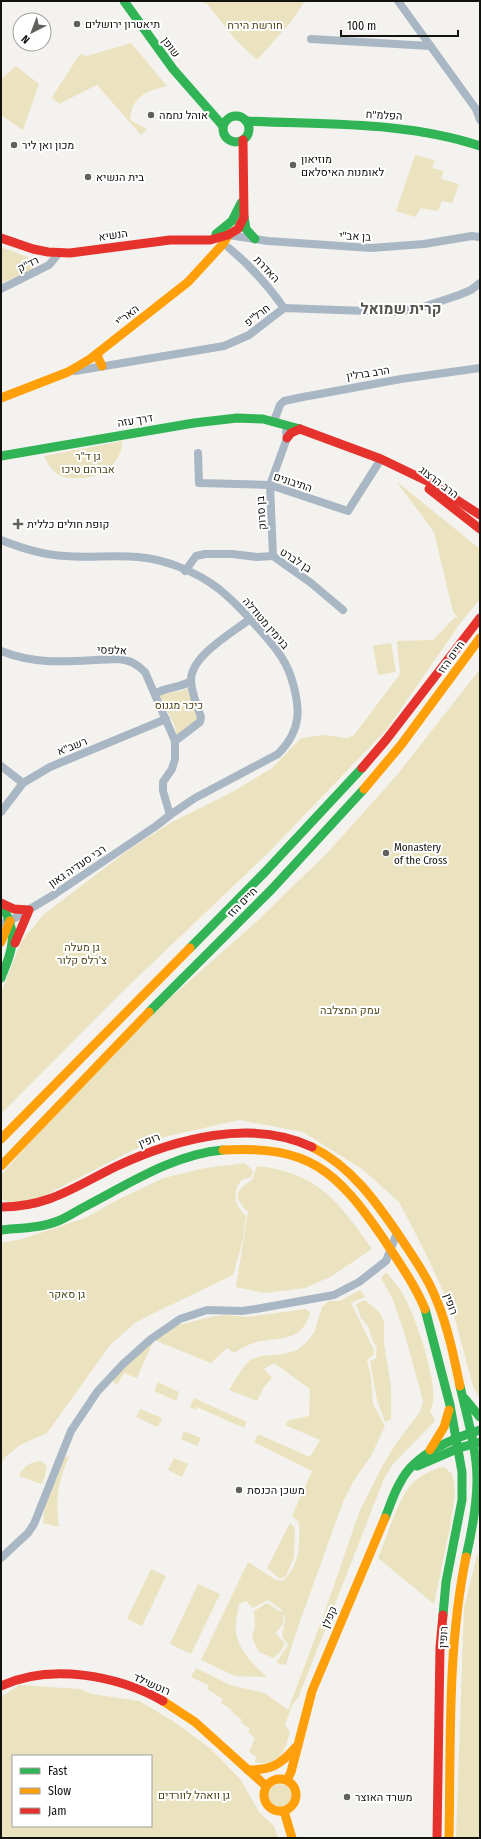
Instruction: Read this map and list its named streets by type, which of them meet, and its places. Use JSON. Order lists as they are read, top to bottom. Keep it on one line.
{"streets":{"street":["שופן","הפלמ\"ח","הנשיא","בן אב\"י","רד\"ק","האדרת","האר\"י","חרל\"פ","הרב ברלין","דרך עזה","התיבונים","הרב הרצוג","בן סרוק","בן לברט","בנימין מטודלה","אלפסי","חיים הזז","רשב\"א","רבי סעדיה גאון","רופין","קפלן","רוטשילד"]},"crossings":[["שופן","הפלמ\"ח"],["הנשיא","בן אב\"י"],["הנשיא","רד\"ק"],["הנשיא","האר\"י"],["בן אב\"י","האר\"י"],["האדרת","חרל\"פ"],["האר\"י","חרל\"פ"],["הרב ברלין","דרך עזה"],["הרב ברלין","הרב הרצוג"],["דרך עזה","הרב הרצוג"],["התיבונים","הרב הרצוג"],["התיבונים","בן סרוק"],["בן סרוק","בן לברט"],["בן לברט","בנימין מטודלה"],["בנימין מטודלה","רבי סעדיה גאון"],["אלפסי","רשב\"א"],["רופין","קפלן"],["קפלן","רוטשילד"]],"districts":["קרית שמואל"],"parks":["חורשת הירח","גן ד\"ר אברהם טיכו","כיכר מגנוס","גן מעלה צ'רלס קלור","עמק המצלבה","גן סאקר","גן וואהל לוורדים"],"places":{"other":["תיאטרון ירושלים","אוהל נחמה","מכון ואן ליר","מוזיאון לאומנות האיסלאם","בית הנשיא","Monastery of the Cross","משכן הכנסת","משרד האוצר"],"health":["קופת חולים כללית"]},"legend":["Fast","Slow","Jam"],"scale_bar":"100 m","north":"bottom left"}
